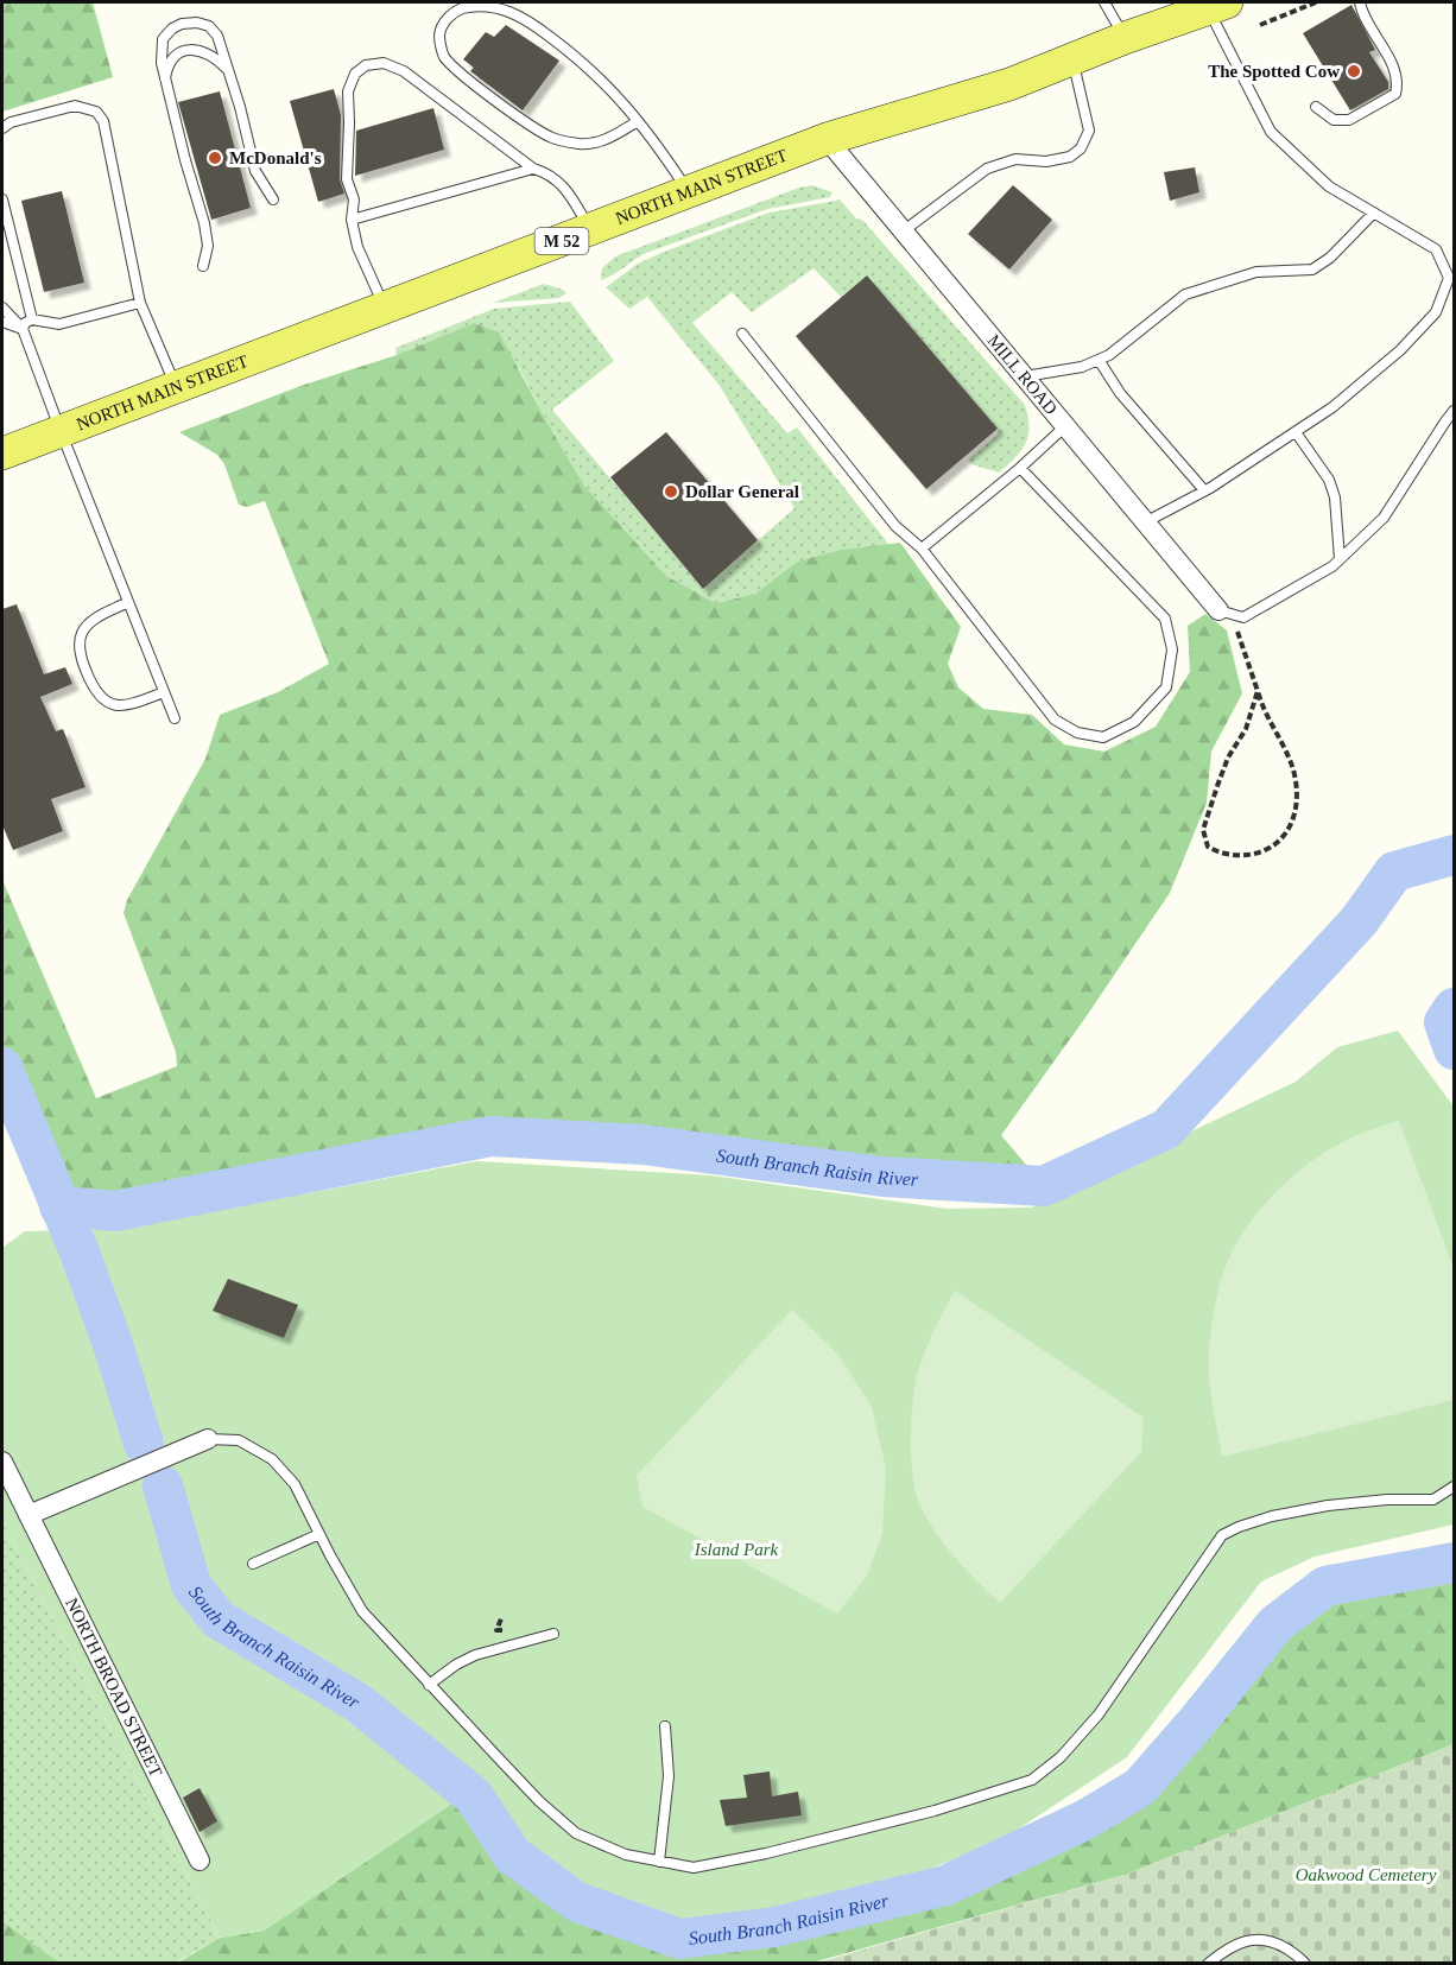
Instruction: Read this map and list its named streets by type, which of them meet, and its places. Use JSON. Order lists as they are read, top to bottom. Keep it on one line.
{"streets":{"main road":["NORTH MAIN STREET","M 52"],"street":["MILL ROAD","NORTH BROAD STREET"]},"crossings":[["NORTH MAIN STREET","MILL ROAD"]],"water":["South Branch Raisin River"],"parks":["Island Park","Oakwood Cemetery"],"places":["The Spotted Cow","McDonald's","Dollar General"]}
